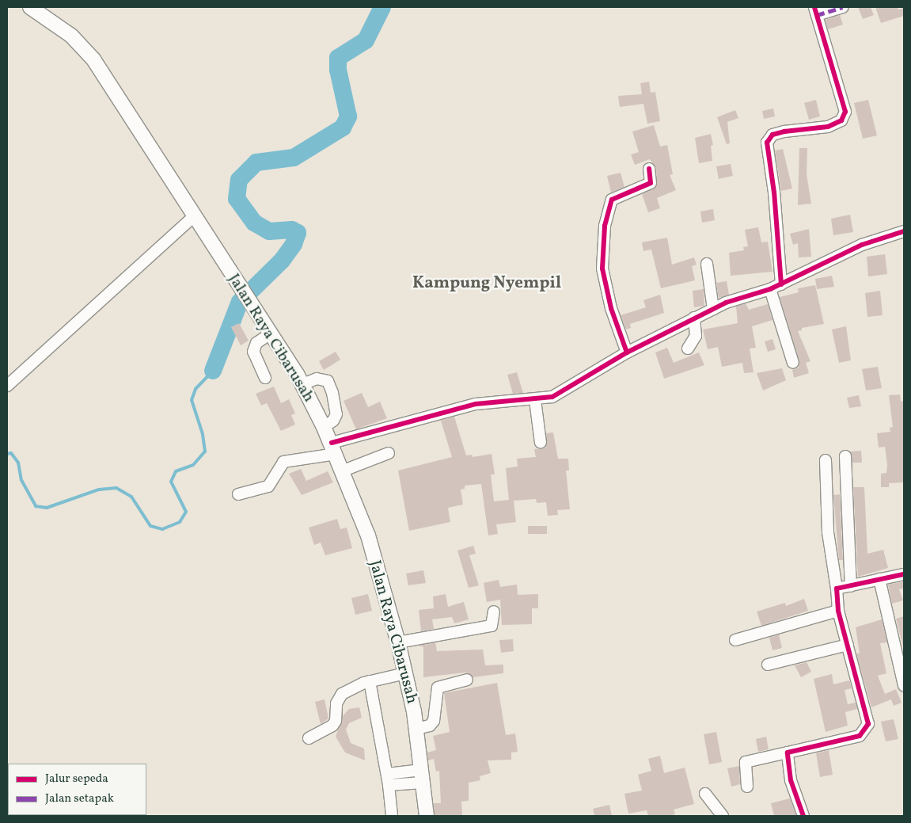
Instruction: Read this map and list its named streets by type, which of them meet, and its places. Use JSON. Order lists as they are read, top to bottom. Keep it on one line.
{"streets":{"main road":["Jalan Raya Cibarusah"]},"districts":["Kampung Nyempil"],"legend":["Jalur sepeda","Jalan setapak"]}
